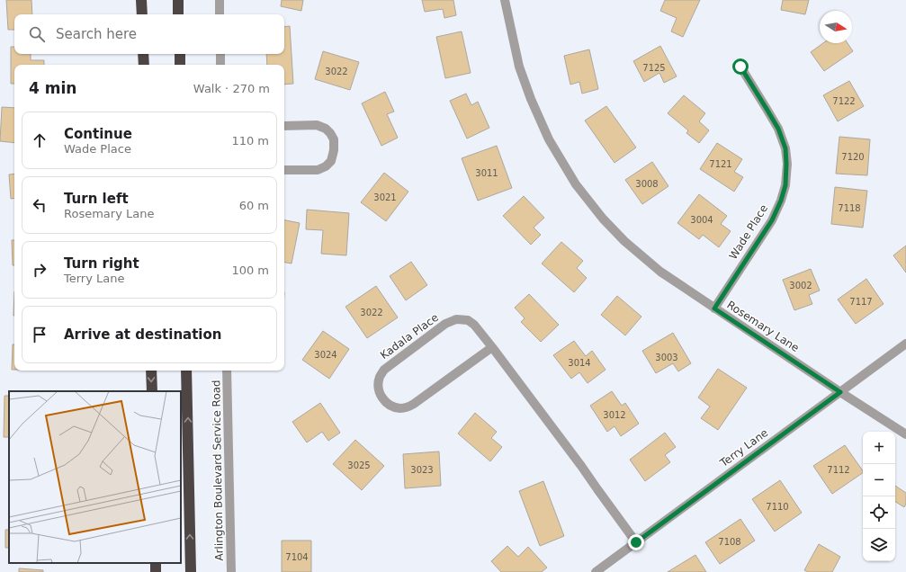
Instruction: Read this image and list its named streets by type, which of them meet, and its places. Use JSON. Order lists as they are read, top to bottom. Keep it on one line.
{"streets":{"street":["Wade Place","Rosemary Lane","Kadala Place","Terry Lane","Arlington Boulevard Service Road"]},"crossings":[["Wade Place","Rosemary Lane"],["Rosemary Lane","Terry Lane"],["Kadala Place","Terry Lane"]],"house_numbers":["7125","3022","7122","7120","7121","3011","3008","3021","7118","3004","3002","7117","3022","3024","3003","3014","3012","3025","3023","7112","7110","7108","7104"],"north":"right","page":{"search":"Search here","heading":["4 min","Walk · 270 m"],"list":[["Continue","Wade Place","110 m"],["Turn left","Rosemary Lane","60 m"],["Turn right","Terry Lane","100 m"],"Arrive at destination"],"map_buttons":["+","−"]}}
